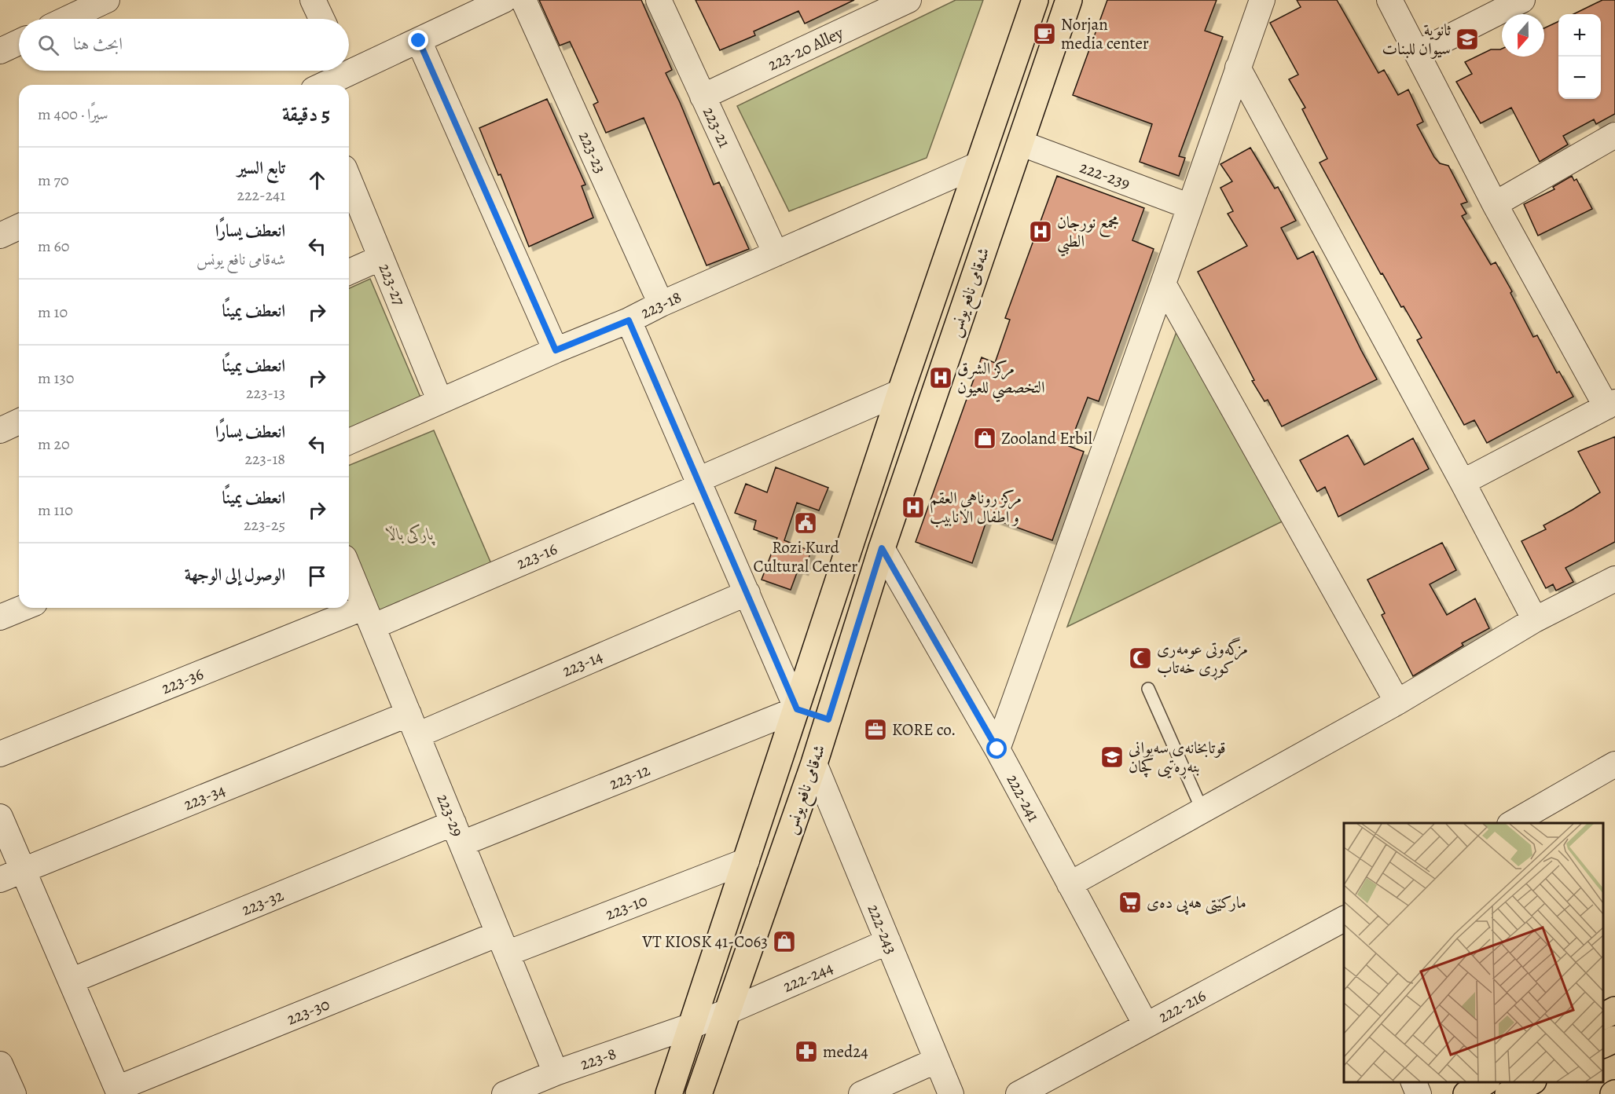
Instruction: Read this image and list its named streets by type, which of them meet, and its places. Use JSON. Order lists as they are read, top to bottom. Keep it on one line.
{"streets":{"main road":["شەقامی نافع یونس"],"street":["223-20 Alley","223-21","223-23","222-239","223-27","223-18","223-16","223-14","223-36","223-12","223-34","222-241","223-29","223-32","223-10","222-243","222-244","222-216","223-30","223-8"]},"crossings":[["223-20 Alley","223-21"],["223-21","223-18"],["223-23","223-18"],["222-239","شەقامی نافع یونس"],["223-27","223-18"],["شەقامی نافع یونس","223-18"],["شەقامی نافع یونس","223-16"],["شەقامی نافع یونس","223-12"],["شەقامی نافع یونس","222-241"],["شەقامی نافع یونس","223-10"],["شەقامی نافع یونس","222-243"],["شەقامی نافع یونس","222-244"],["شەقامی نافع یونس","223-8"],["223-16","223-36"],["223-16","223-29"],["223-14","223-34"],["223-14","223-29"],["223-36","223-29"],["223-12","223-29"],["223-12","223-32"],["223-34","223-29"],["222-241","222-216"],["223-29","223-32"],["223-29","223-10"],["223-29","223-30"],["223-29","223-8"],["223-10","223-30"],["222-243","222-244"],["222-244","223-8"]],"parks":["پارکی باڵا"],"places":{"cafe":["Norjan media center"],"school or university":["ثانوية سيوان للبنات","قوتابخانەی سەیوانی بنەڕەتیی کچان"],"hospital":["مجمع نورجان الطبي","مركز الشرق التخصصي للعيون","مركز روناهي العقم و اطفال الانابيب"],"shop":["Zooland Erbil","VT KIOSK 41-C063"],"public building":["Rozi Kurd Cultural Center"],"mosque":["مزگەوتی عومەری کوڕی خەتاب"],"office":["KORE co."],"supermarket":["مارکێتی هەپی دەی"],"pharmacy":["med24"]},"north":"bottom","page":{"map_buttons":["+","−"],"search":"ابحث هنا","heading":["5 دقيقة","سيرًا · 400 m"],"list":[["تابع السير","222-241","70 m"],["انعطف يسارًا","شەقامی نافع یونس","60 m"],["انعطف يمينًا","10 m"],["انعطف يمينًا","223-13","130 m"],["انعطف يسارًا","223-18","20 m"],["انعطف يمينًا","223-25","110 m"],"الوصول إلى الوجهة"]}}
